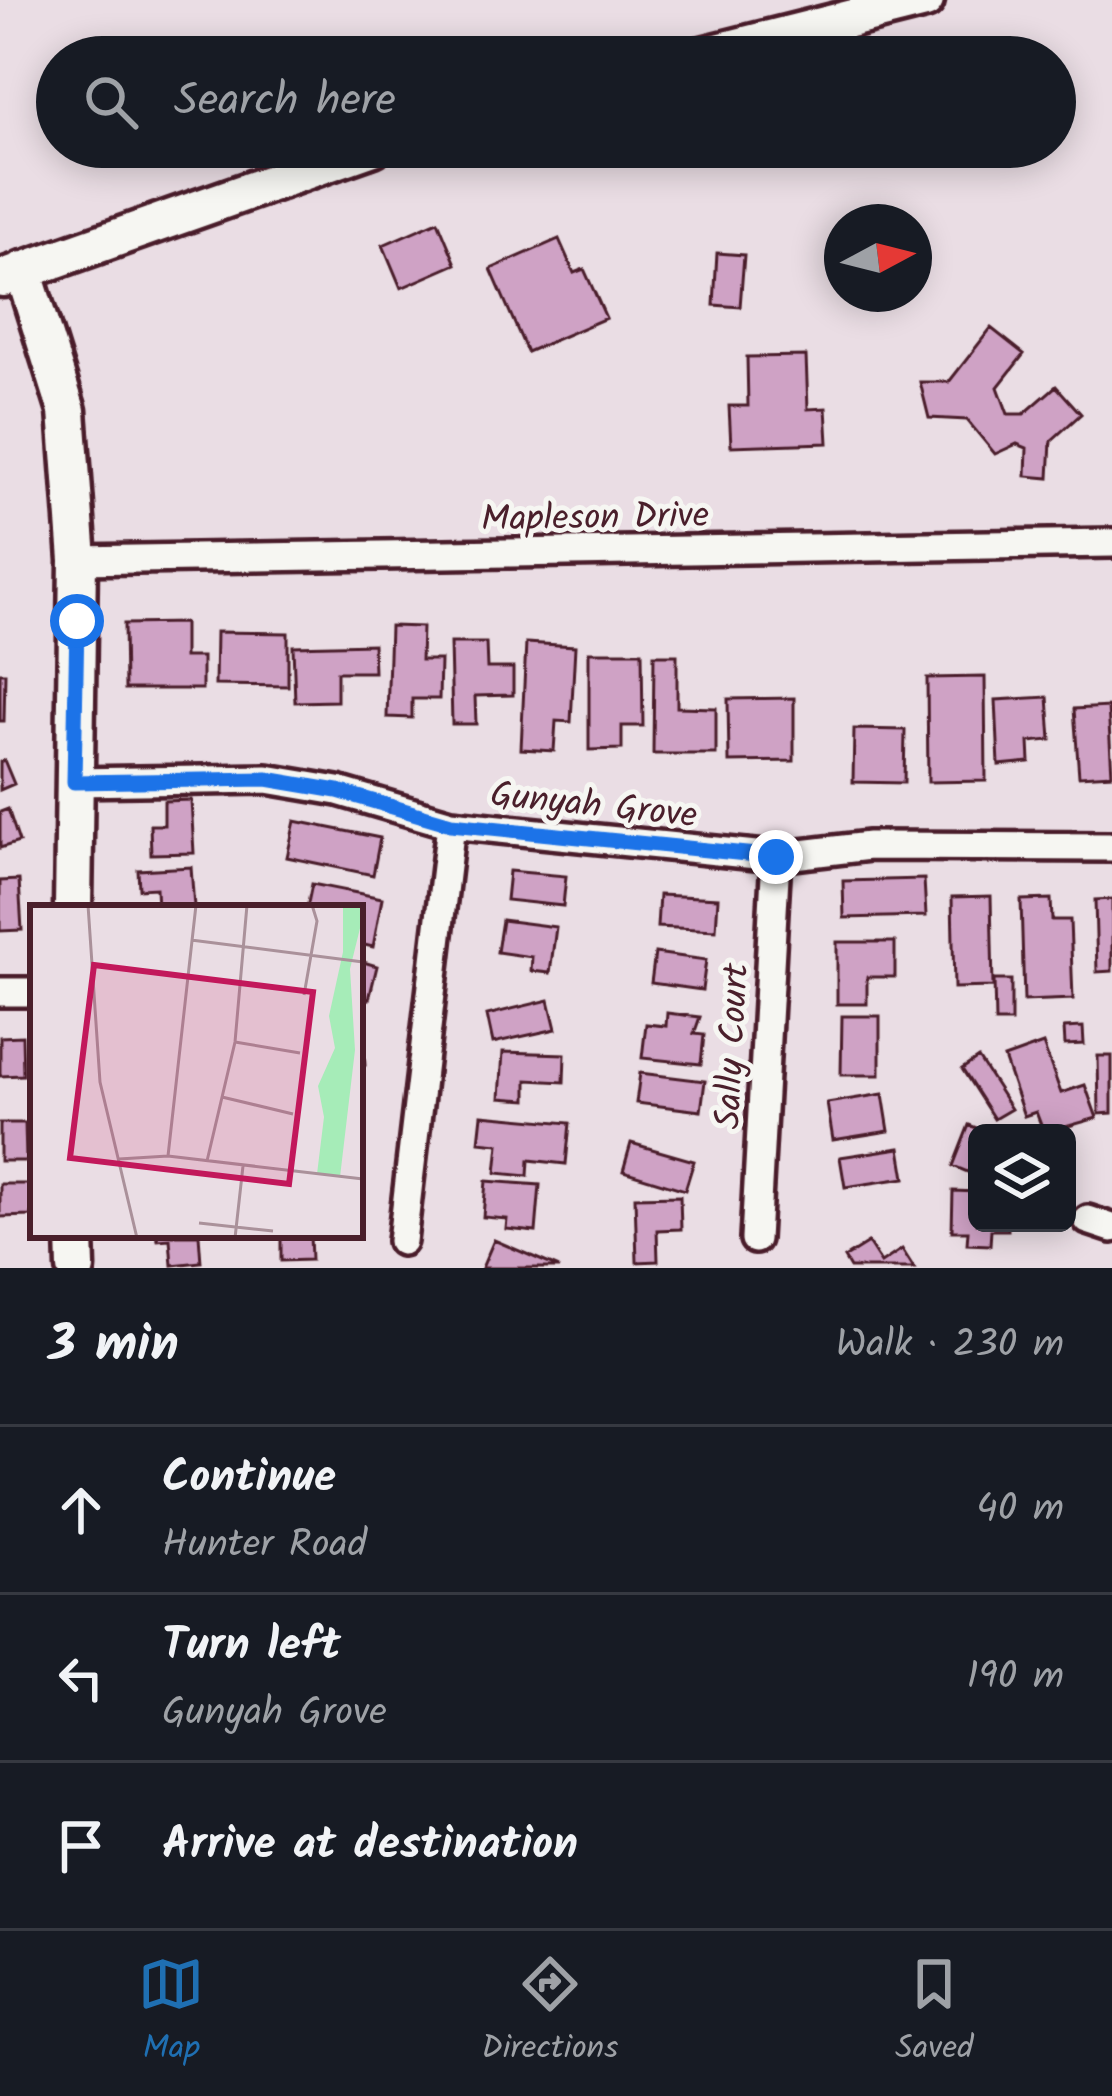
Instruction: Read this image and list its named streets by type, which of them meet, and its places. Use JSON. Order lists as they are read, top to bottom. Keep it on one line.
{"streets":{"street":["Mapleson Drive","Gunyah Grove","Sally Court"]},"crossings":[["Gunyah Grove","Sally Court"]],"north":"right","page":{"search":"Search here","heading":["3 min","Walk · 230 m"],"list":[["Continue","Hunter Road","40 m"],["Turn left","Gunyah Grove","190 m"],"Arrive at destination"],"nav":["Map","Directions","Saved"]}}
